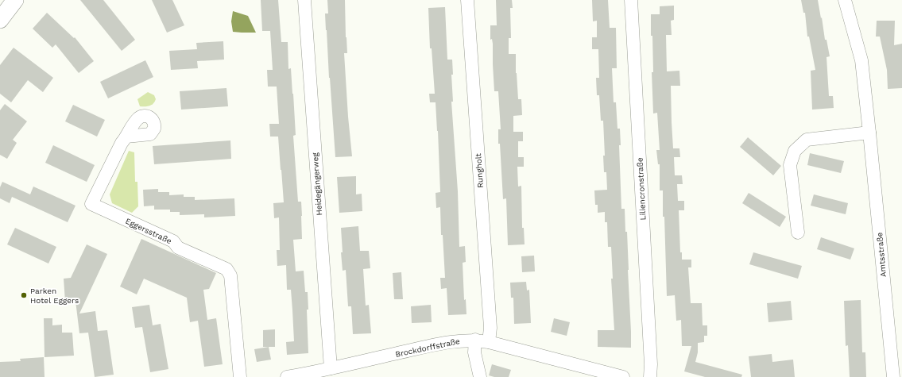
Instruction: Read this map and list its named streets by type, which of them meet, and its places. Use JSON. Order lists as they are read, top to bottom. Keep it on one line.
{"streets":{"street":["Rungholt","Heidegängerweg","Liliencronstraße","Eggersstraße","Amtsstraße","Brockdorffstraße"]},"crossings":[["Rungholt","Brockdorffstraße"],["Heidegängerweg","Brockdorffstraße"]],"places":["Parken Hotel Eggers"]}
